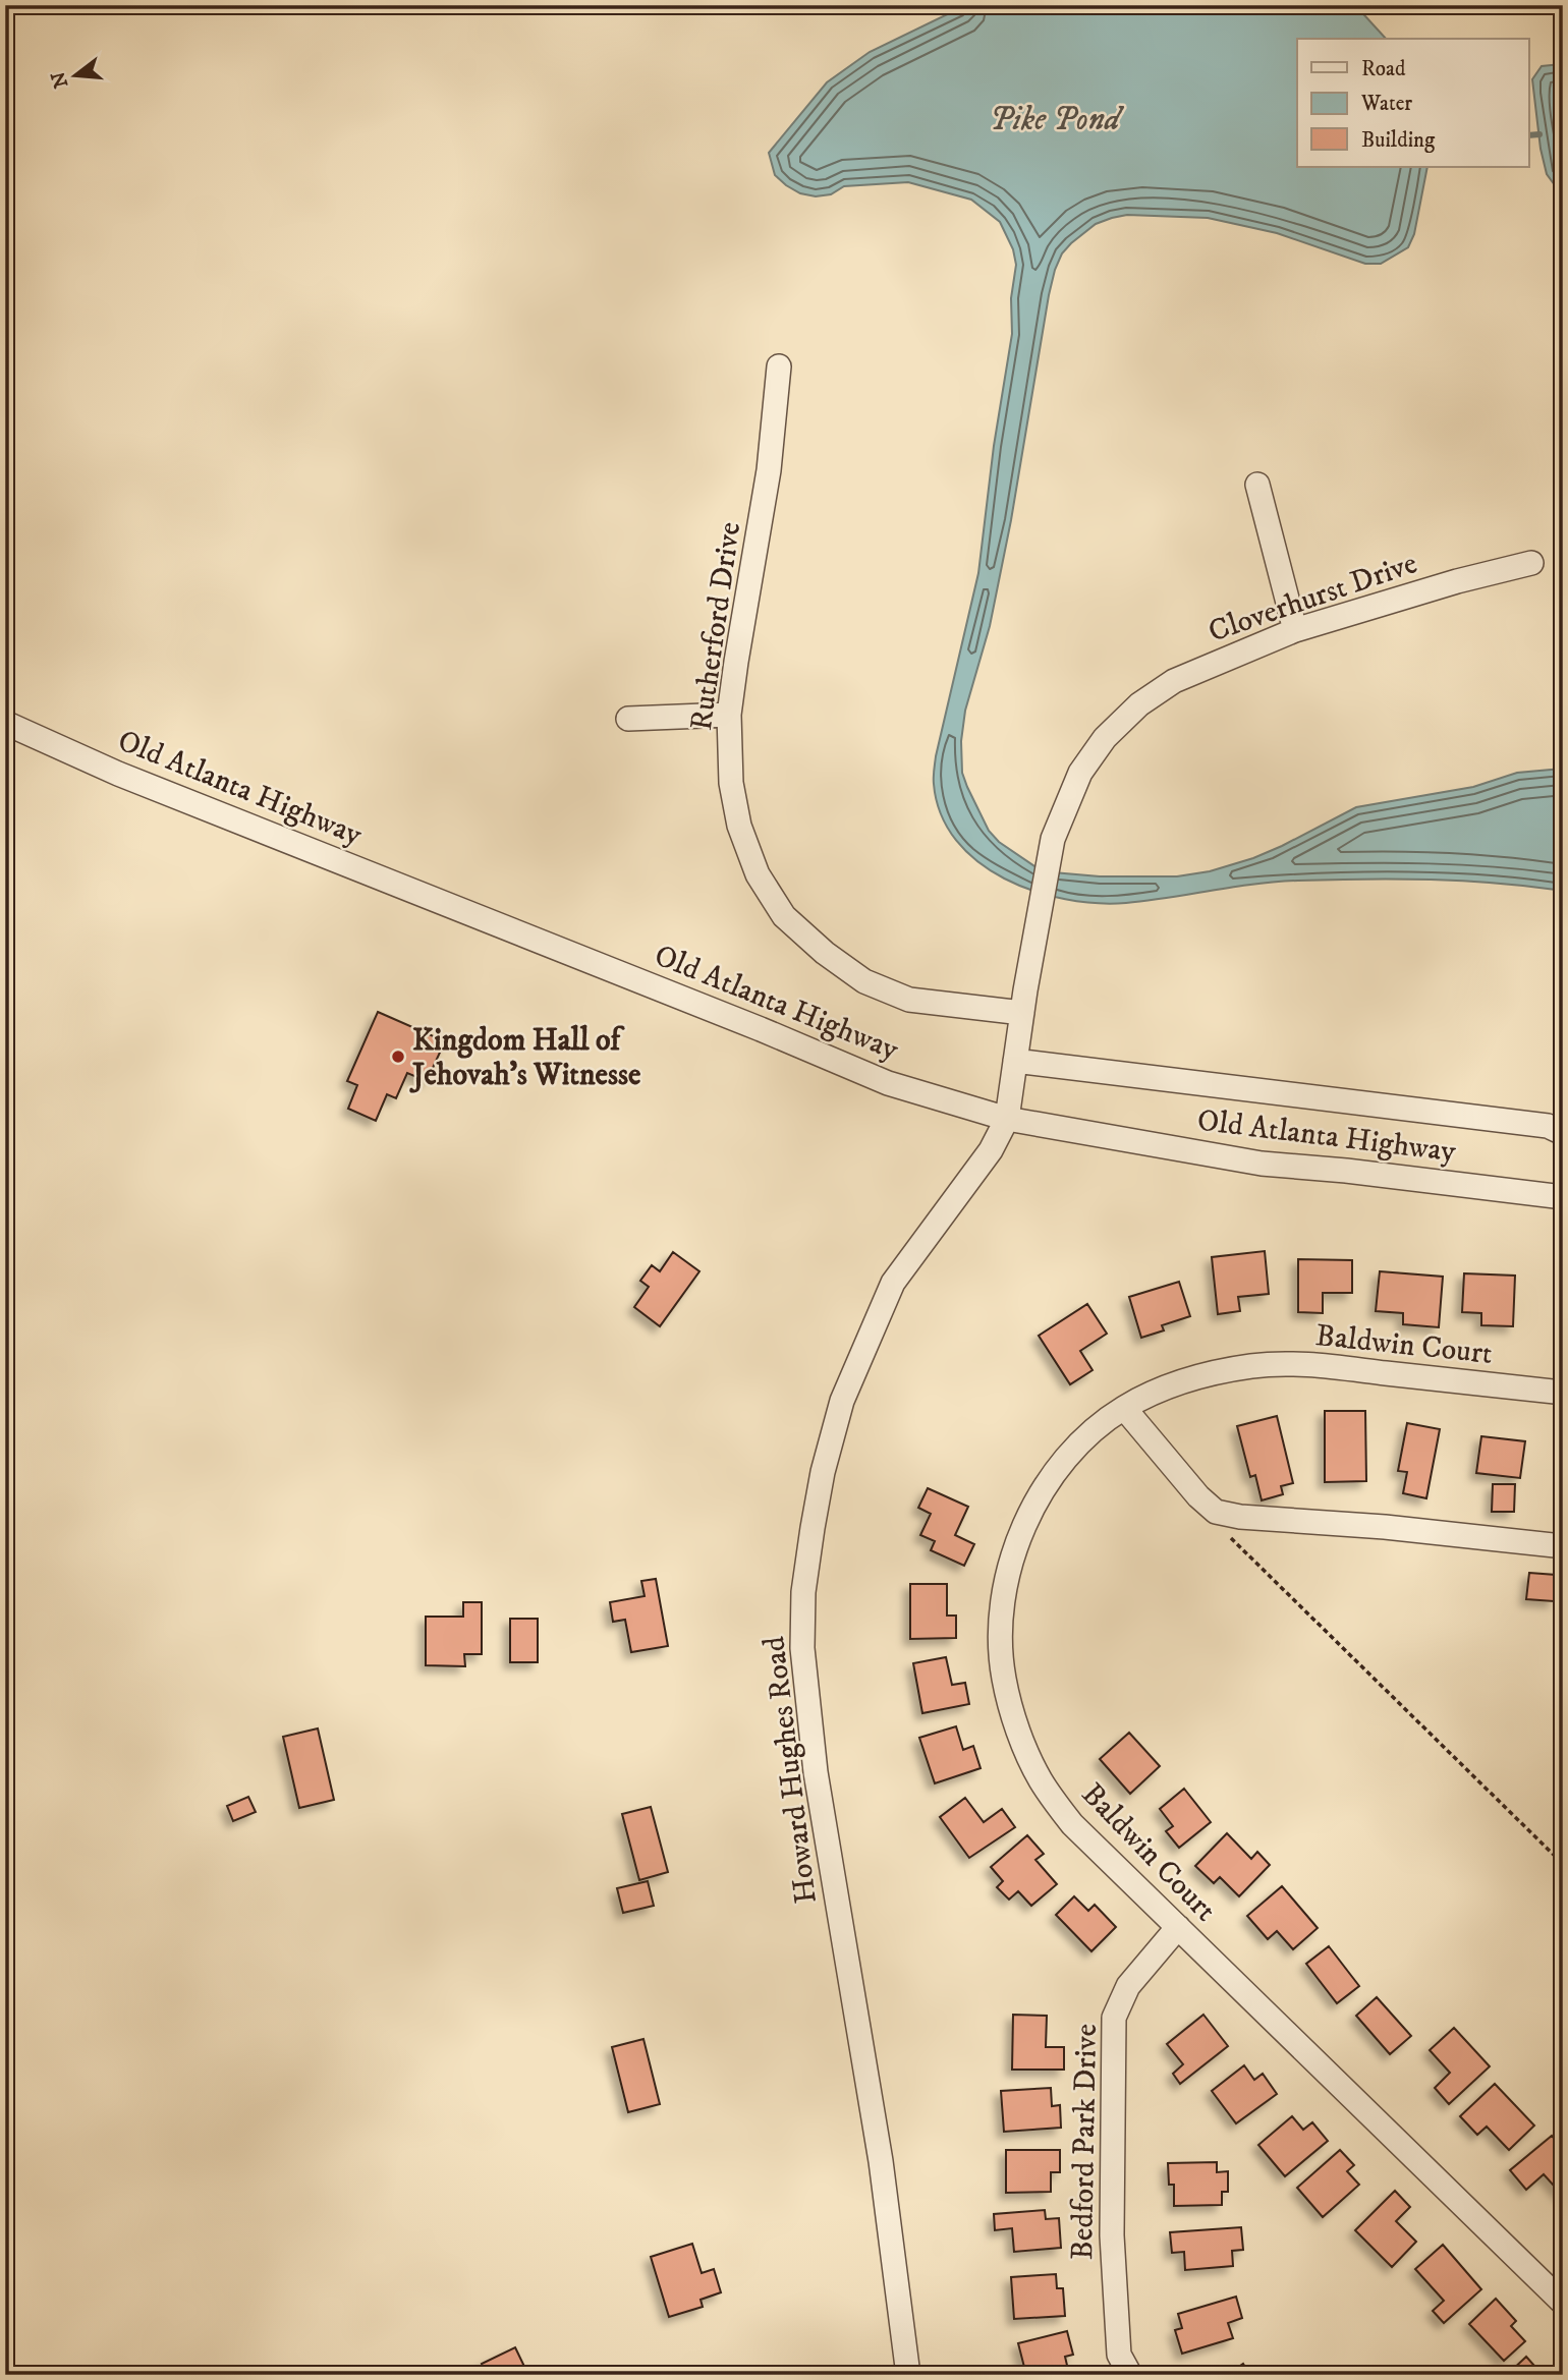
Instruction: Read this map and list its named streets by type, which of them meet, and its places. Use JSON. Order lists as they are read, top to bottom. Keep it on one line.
{"streets":{"street":["Cloverhurst Drive","Rutherford Drive","Old Atlanta Highway","Baldwin Court","Howard Hughes Road","Bedford Park Drive"]},"crossings":[["Cloverhurst Drive","Rutherford Drive"],["Cloverhurst Drive","Old Atlanta Highway"],["Cloverhurst Drive","Howard Hughes Road"],["Old Atlanta Highway","Howard Hughes Road"],["Baldwin Court","Bedford Park Drive"]],"water":["Pike Pond"],"places":["Kingdom Hall of Jehovah’s Witnesse"],"legend":["Road","Water","Building"],"north":"left"}
